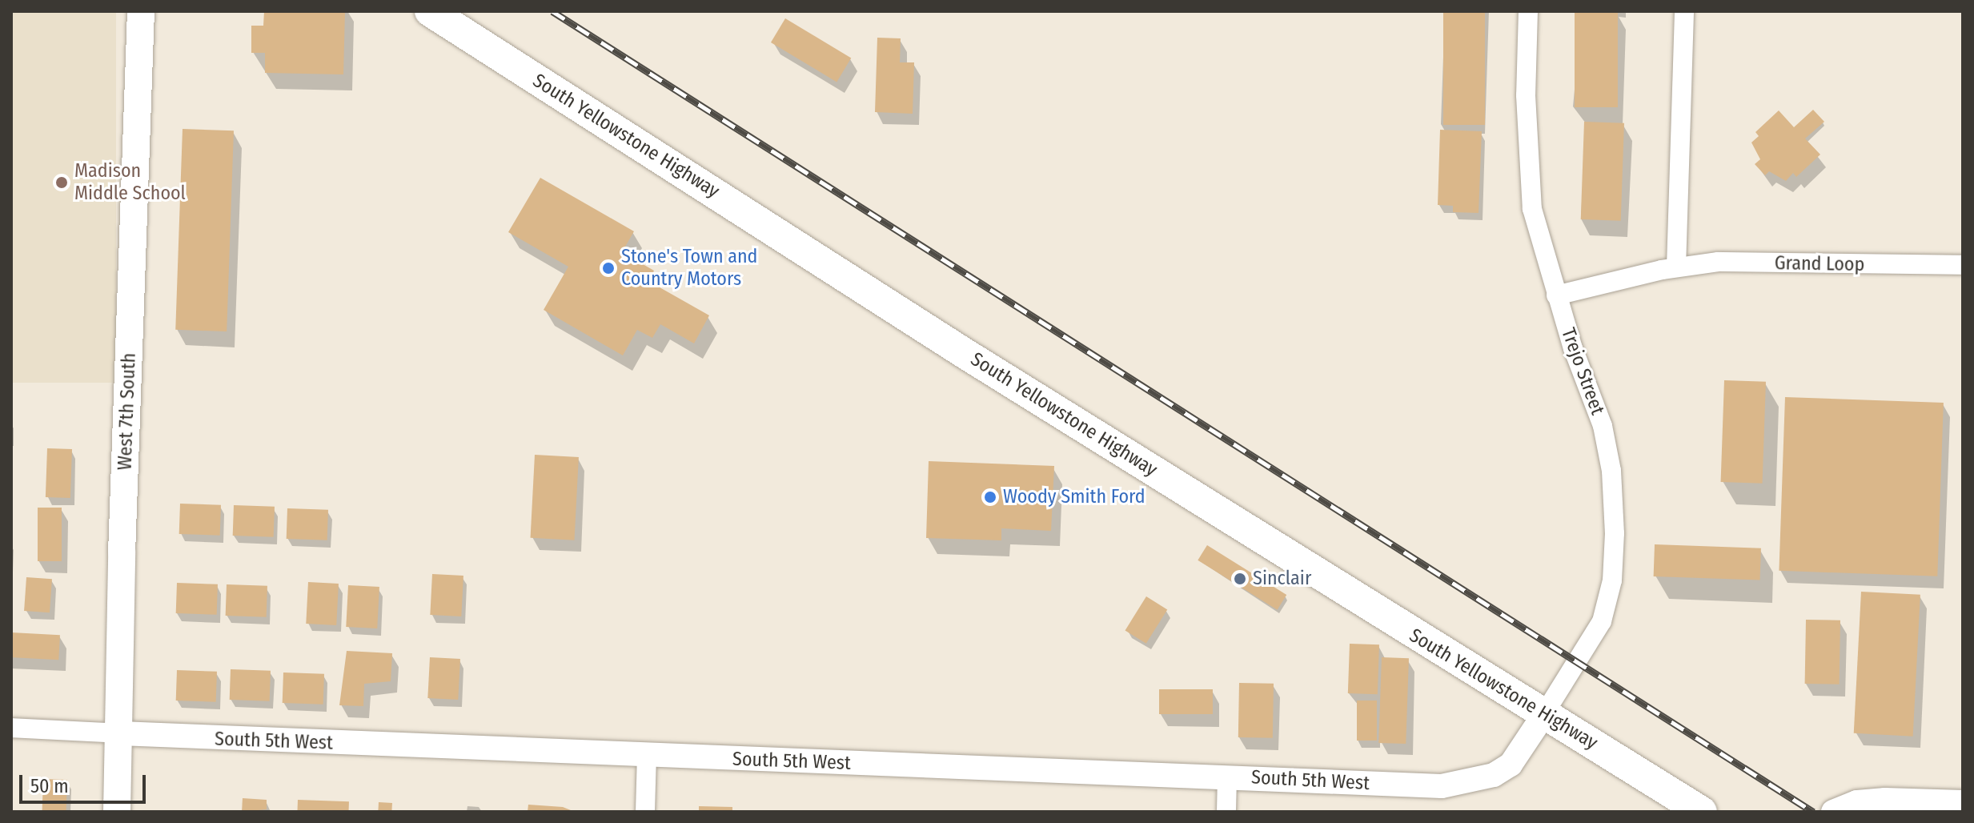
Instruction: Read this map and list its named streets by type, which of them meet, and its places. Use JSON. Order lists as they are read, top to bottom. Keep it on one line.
{"streets":{"main road":["South Yellowstone Highway","West 7th South"],"street":["Grand Loop","Trejo Street","South 5th West"]},"crossings":[["South Yellowstone Highway","Trejo Street"],["South Yellowstone Highway","South 5th West"],["Grand Loop","Trejo Street"],["Trejo Street","South 5th West"],["West 7th South","South 5th West"]],"places":["Madison Middle School","Stone's Town and Country Motors","Woody Smith Ford","Sinclair"],"scale_bar":"50 m"}
